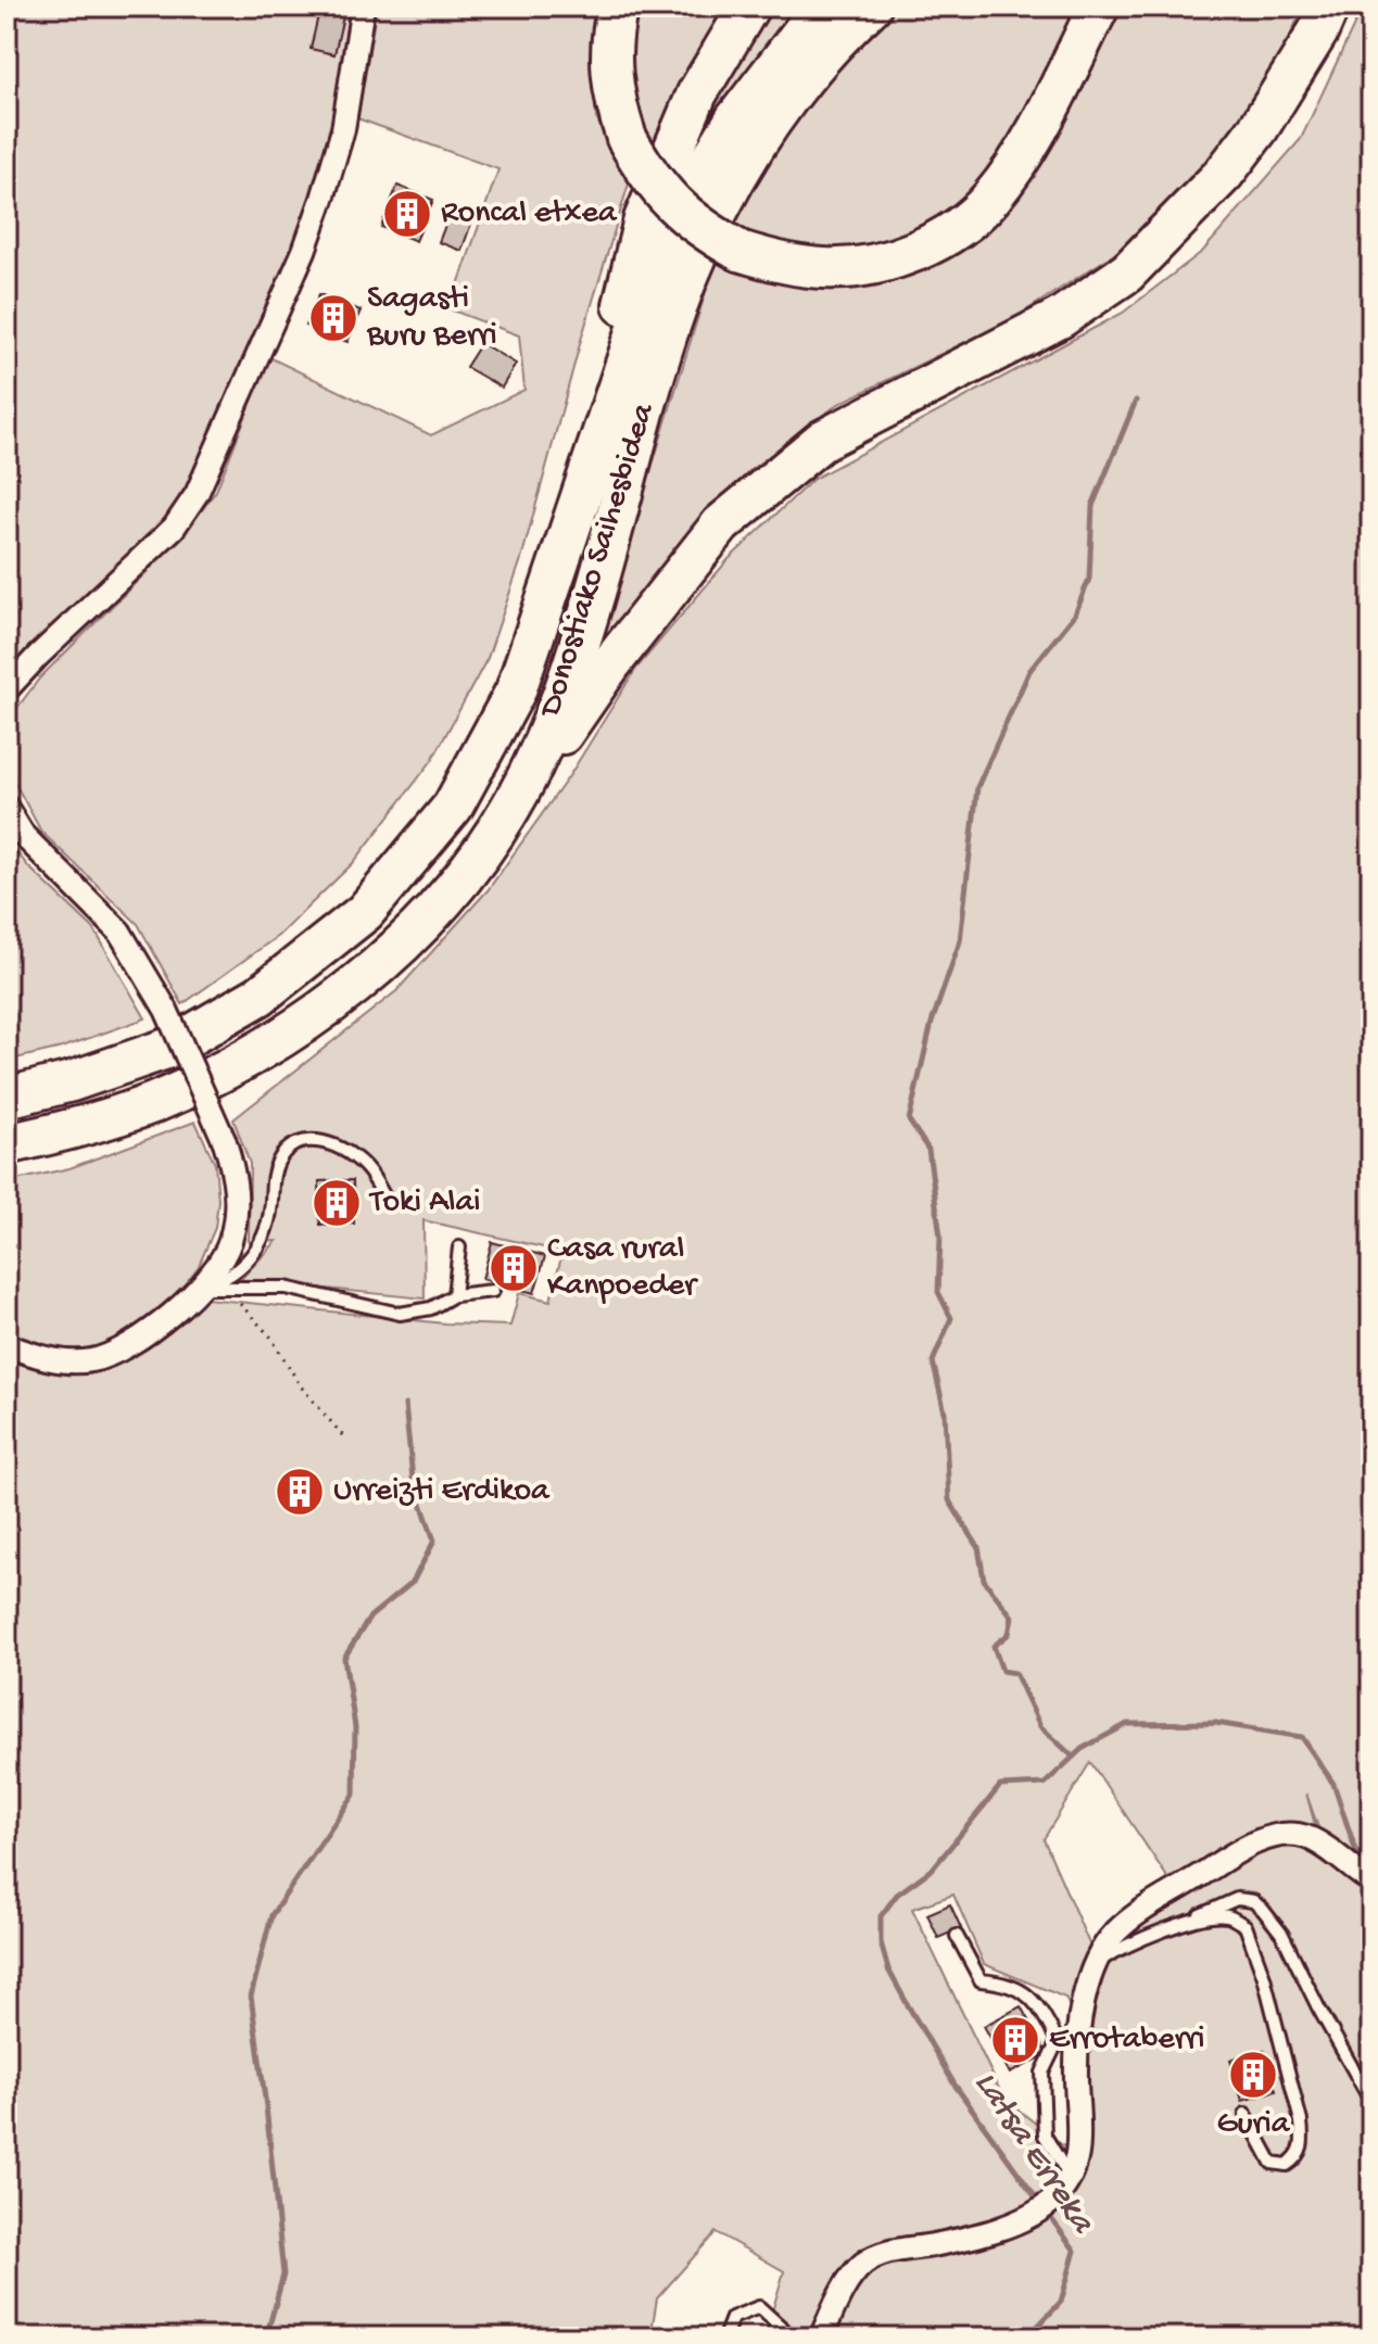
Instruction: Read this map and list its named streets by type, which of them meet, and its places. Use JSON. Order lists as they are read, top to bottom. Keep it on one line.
{"streets":{"highway":["Donostiako Saihesbidea"]},"water":["Latsa Erreka"],"places":{"building":["Roncal etxea","Sagasti Buru Berri","Toki Alai","Casa rural Kanpoeder","Urreizti Erdikoa","Errotaberri","Guria"]}}
